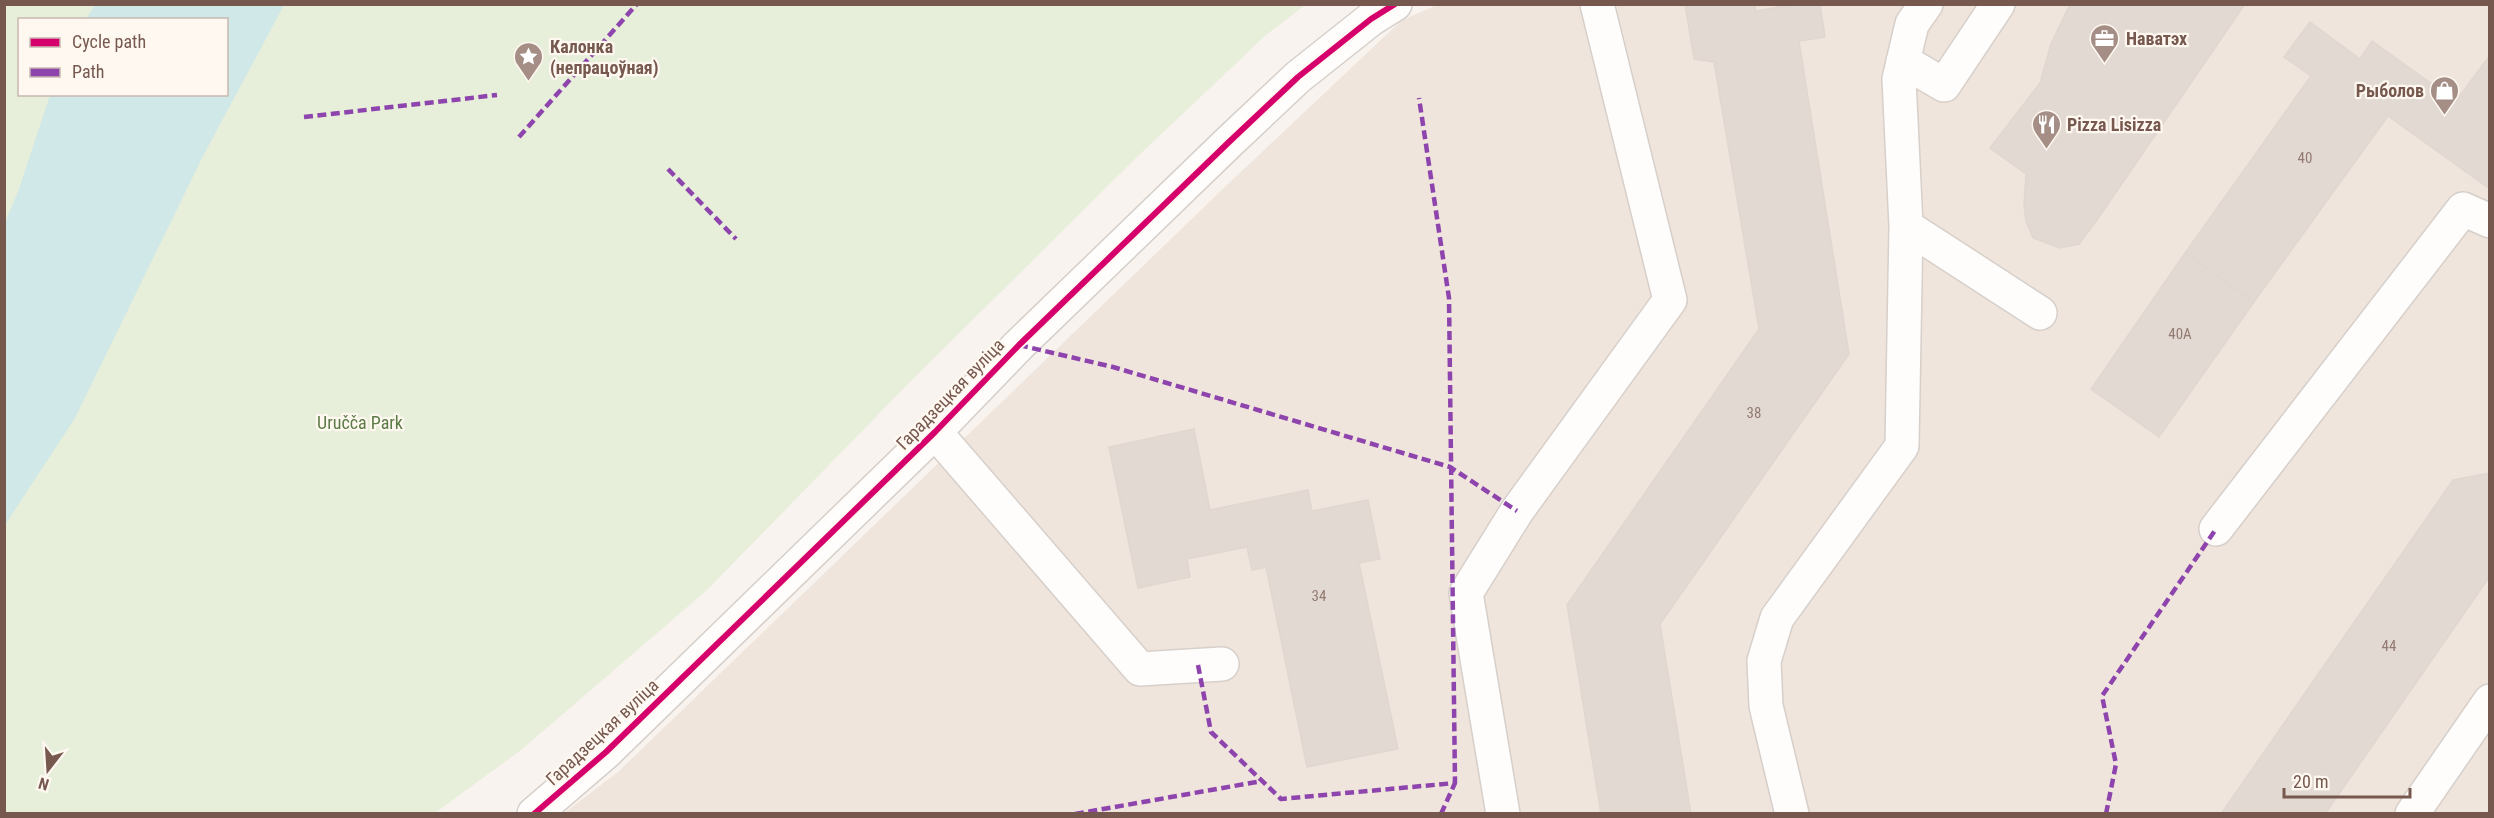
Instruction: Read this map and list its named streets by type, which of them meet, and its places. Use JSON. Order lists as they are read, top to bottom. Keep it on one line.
{"streets":{"street":["Гарадзецкая вуліца"]},"parks":["Uručča Park"],"places":{"office":["Наватэх"],"place":["Калонка (непрацоўная)"],"shop":["Рыболов"],"restaurant":["Pizza Lisizza"]},"house_numbers":["40","40А","38","34","44"],"legend":["Cycle path","Path"],"scale_bar":"20 m","north":"bottom"}
